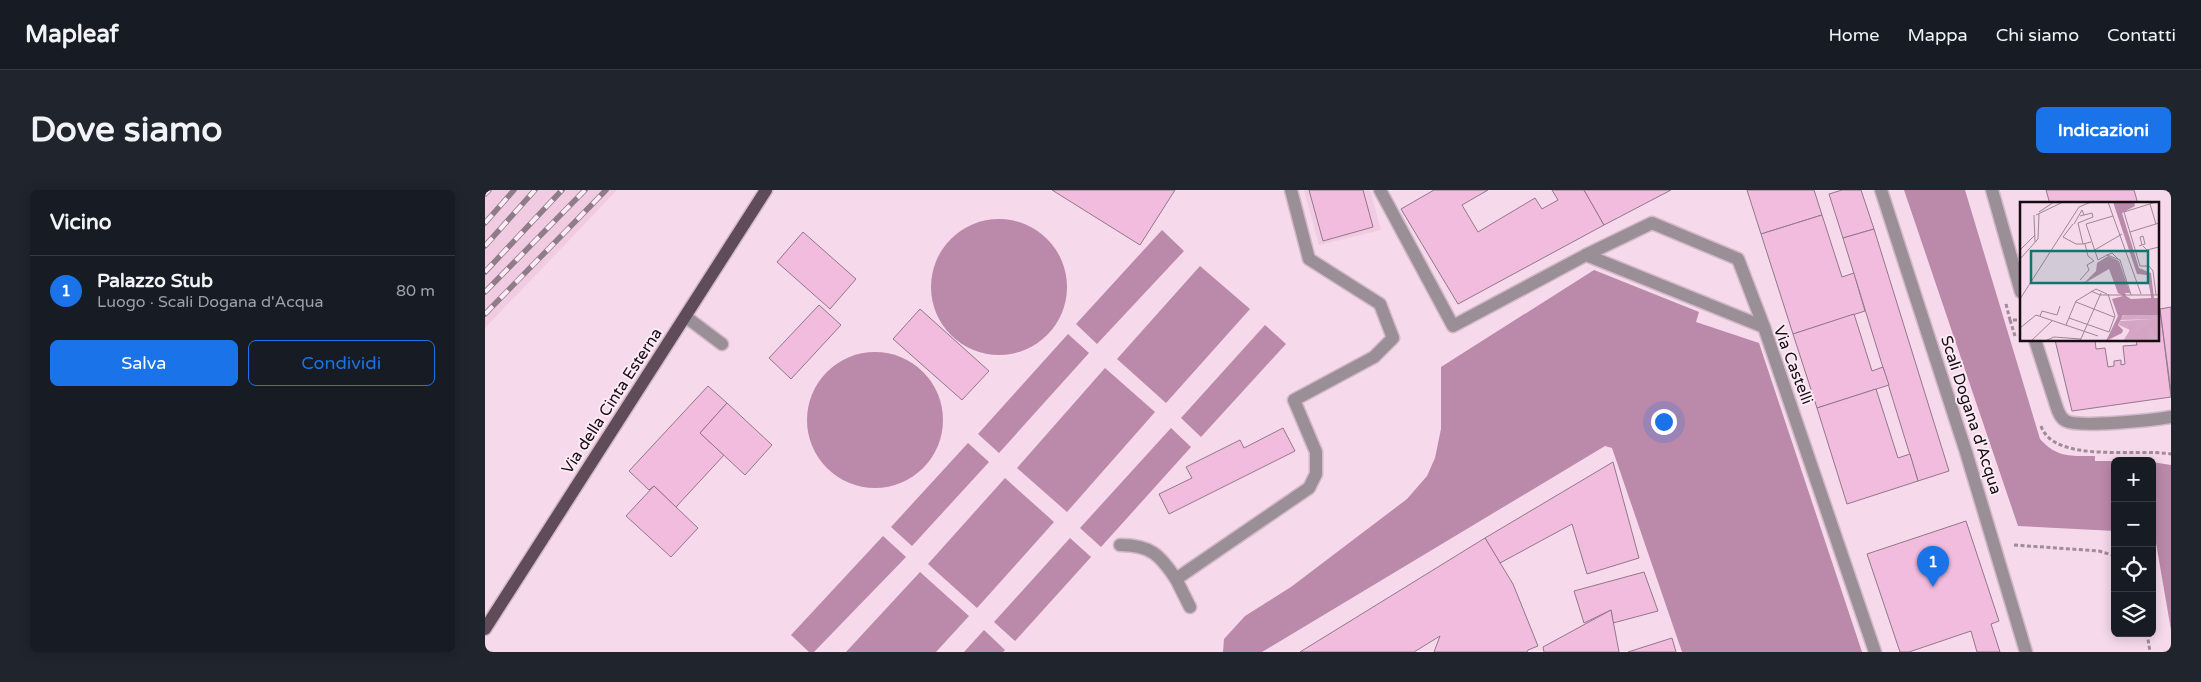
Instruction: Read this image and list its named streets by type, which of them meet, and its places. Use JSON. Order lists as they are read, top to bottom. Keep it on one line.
{"streets":{"main road":["Via della Cinta Esterna"],"street":["Via Castelli","Scali Dogana d'Acqua"]},"page":{"header":"Mapleaf","nav":["Home","Mappa","Chi siamo","Contatti"],"buttons":["Indicazioni",["Salva","Condividi"]],"title":"Dove siamo","heading":"Vicino","list":[{"mark":"1","name":"Palazzo Stub","note":"Luogo · Scali Dogana d'Acqua","value":"80 m"}],"map_buttons":["+","−"],"pins":"1"}}
